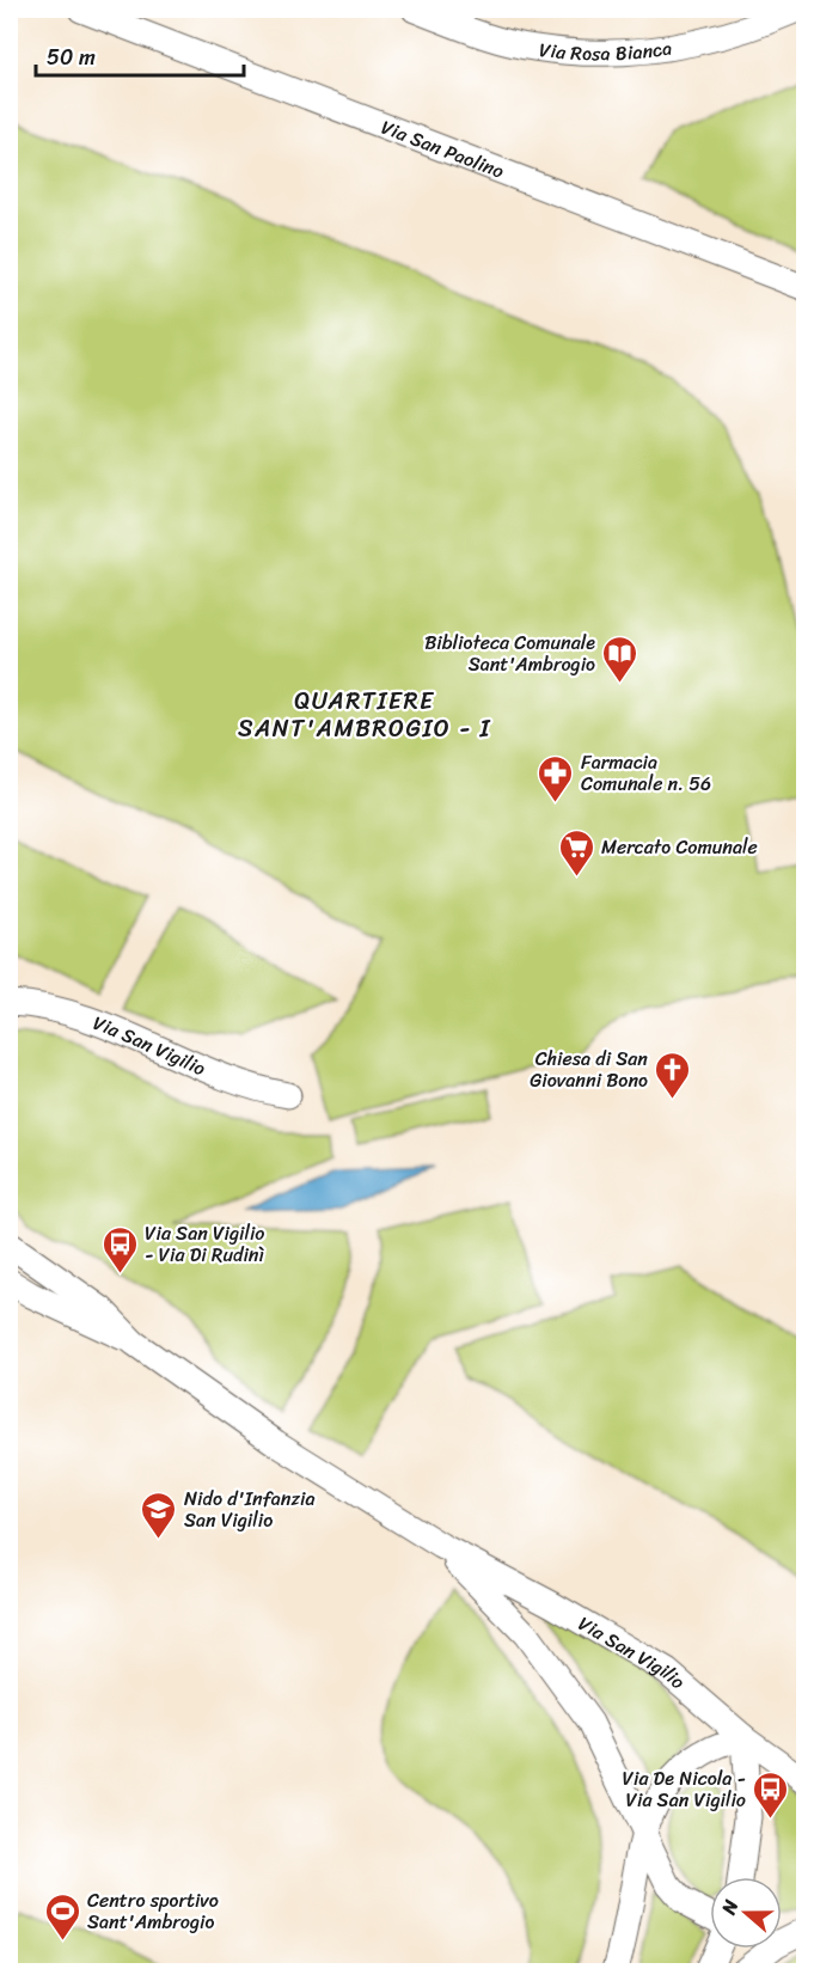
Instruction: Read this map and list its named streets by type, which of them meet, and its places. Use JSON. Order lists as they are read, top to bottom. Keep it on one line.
{"streets":{"street":["Via Rosa Bianca","Via San Paolino","Via San Vigilio"]},"districts":["QUARTIERE SANT'AMBROGIO - I"],"places":{"library":["Biblioteca Comunale Sant'Ambrogio"],"pharmacy":["Farmacia Comunale n. 56"],"supermarket":["Mercato Comunale"],"church":["Chiesa di San Giovanni Bono"],"bus stop":["Via San Vigilio - Via Di Rudinì","Via De Nicola - Via San Vigilio"],"school or university":["Nido d'Infanzia San Vigilio"],"sports":["Centro sportivo Sant'Ambrogio"]},"scale_bar":"50 m","north":"left"}
